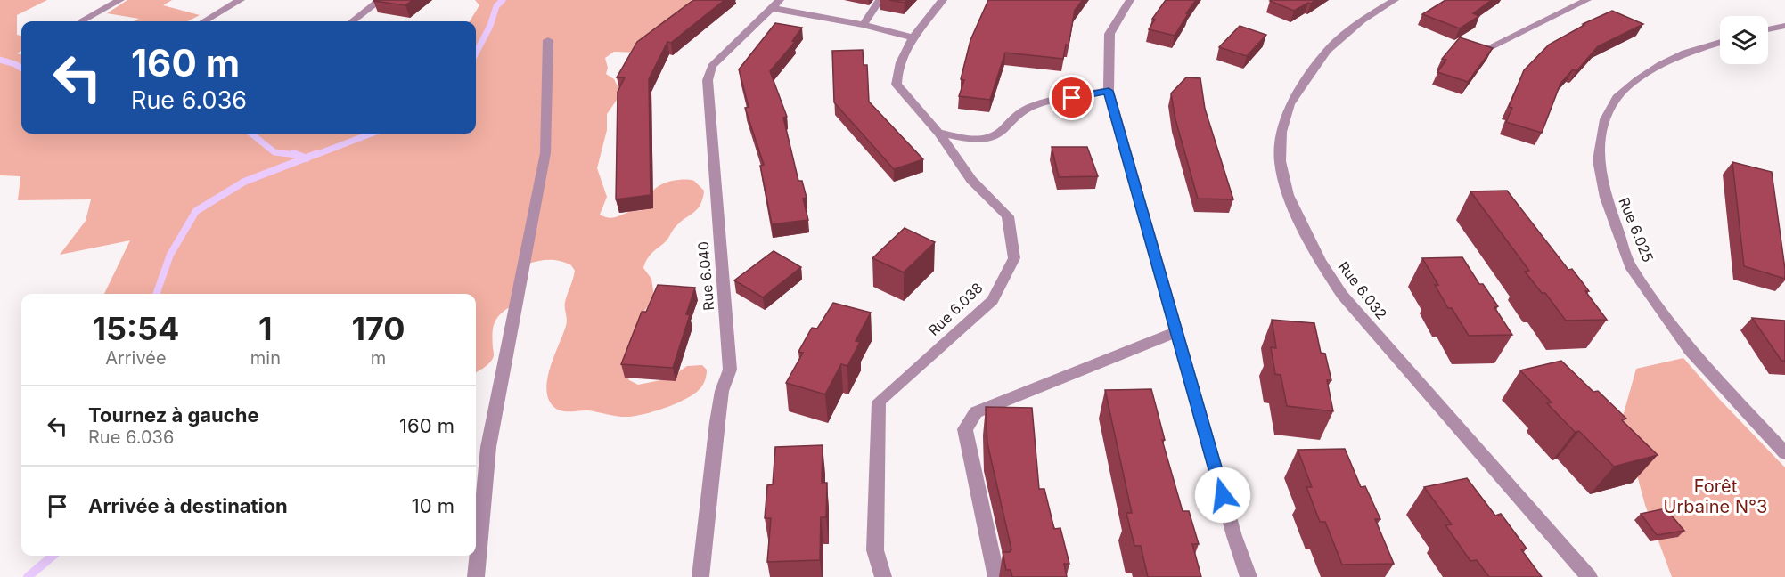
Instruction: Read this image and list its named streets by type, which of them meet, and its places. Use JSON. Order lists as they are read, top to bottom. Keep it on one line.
{"streets":{"street":["Rue 6.025","Rue 6.040","Rue 6.032","Rue 6.038"]},"parks":["Forêt Urbaine N°3"],"page":{"turn":["160 m","Rue 6.036"],"eta":["15:54","Arrivée","1","min","170","m"],"list":[{"name":"Tournez à gauche","note":"Rue 6.036","value":"160 m"},{"name":"Arrivée à destination","value":"10 m"}]}}
